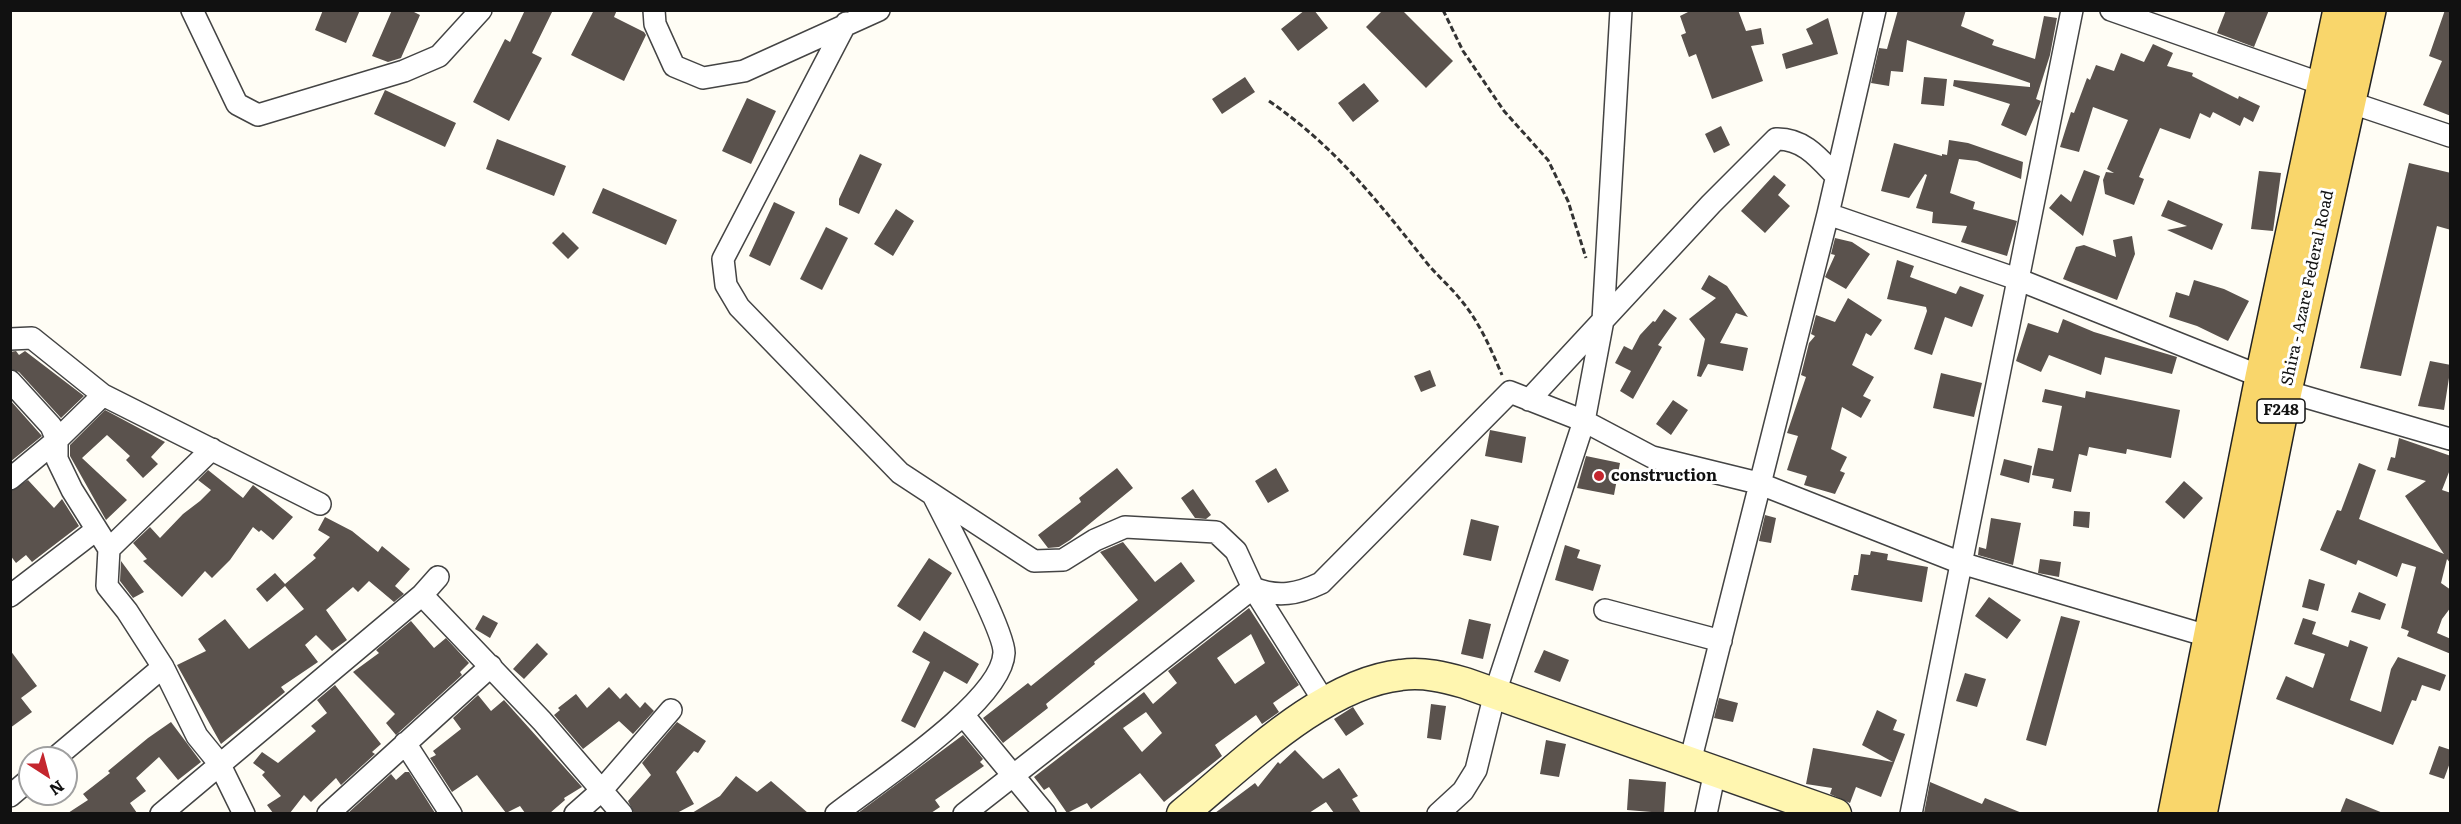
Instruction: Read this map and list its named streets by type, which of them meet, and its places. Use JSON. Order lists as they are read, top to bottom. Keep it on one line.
{"streets":{"main road":["Shira - Azare Federal Road","F248"]},"places":["construction"],"north":"bottom right"}
